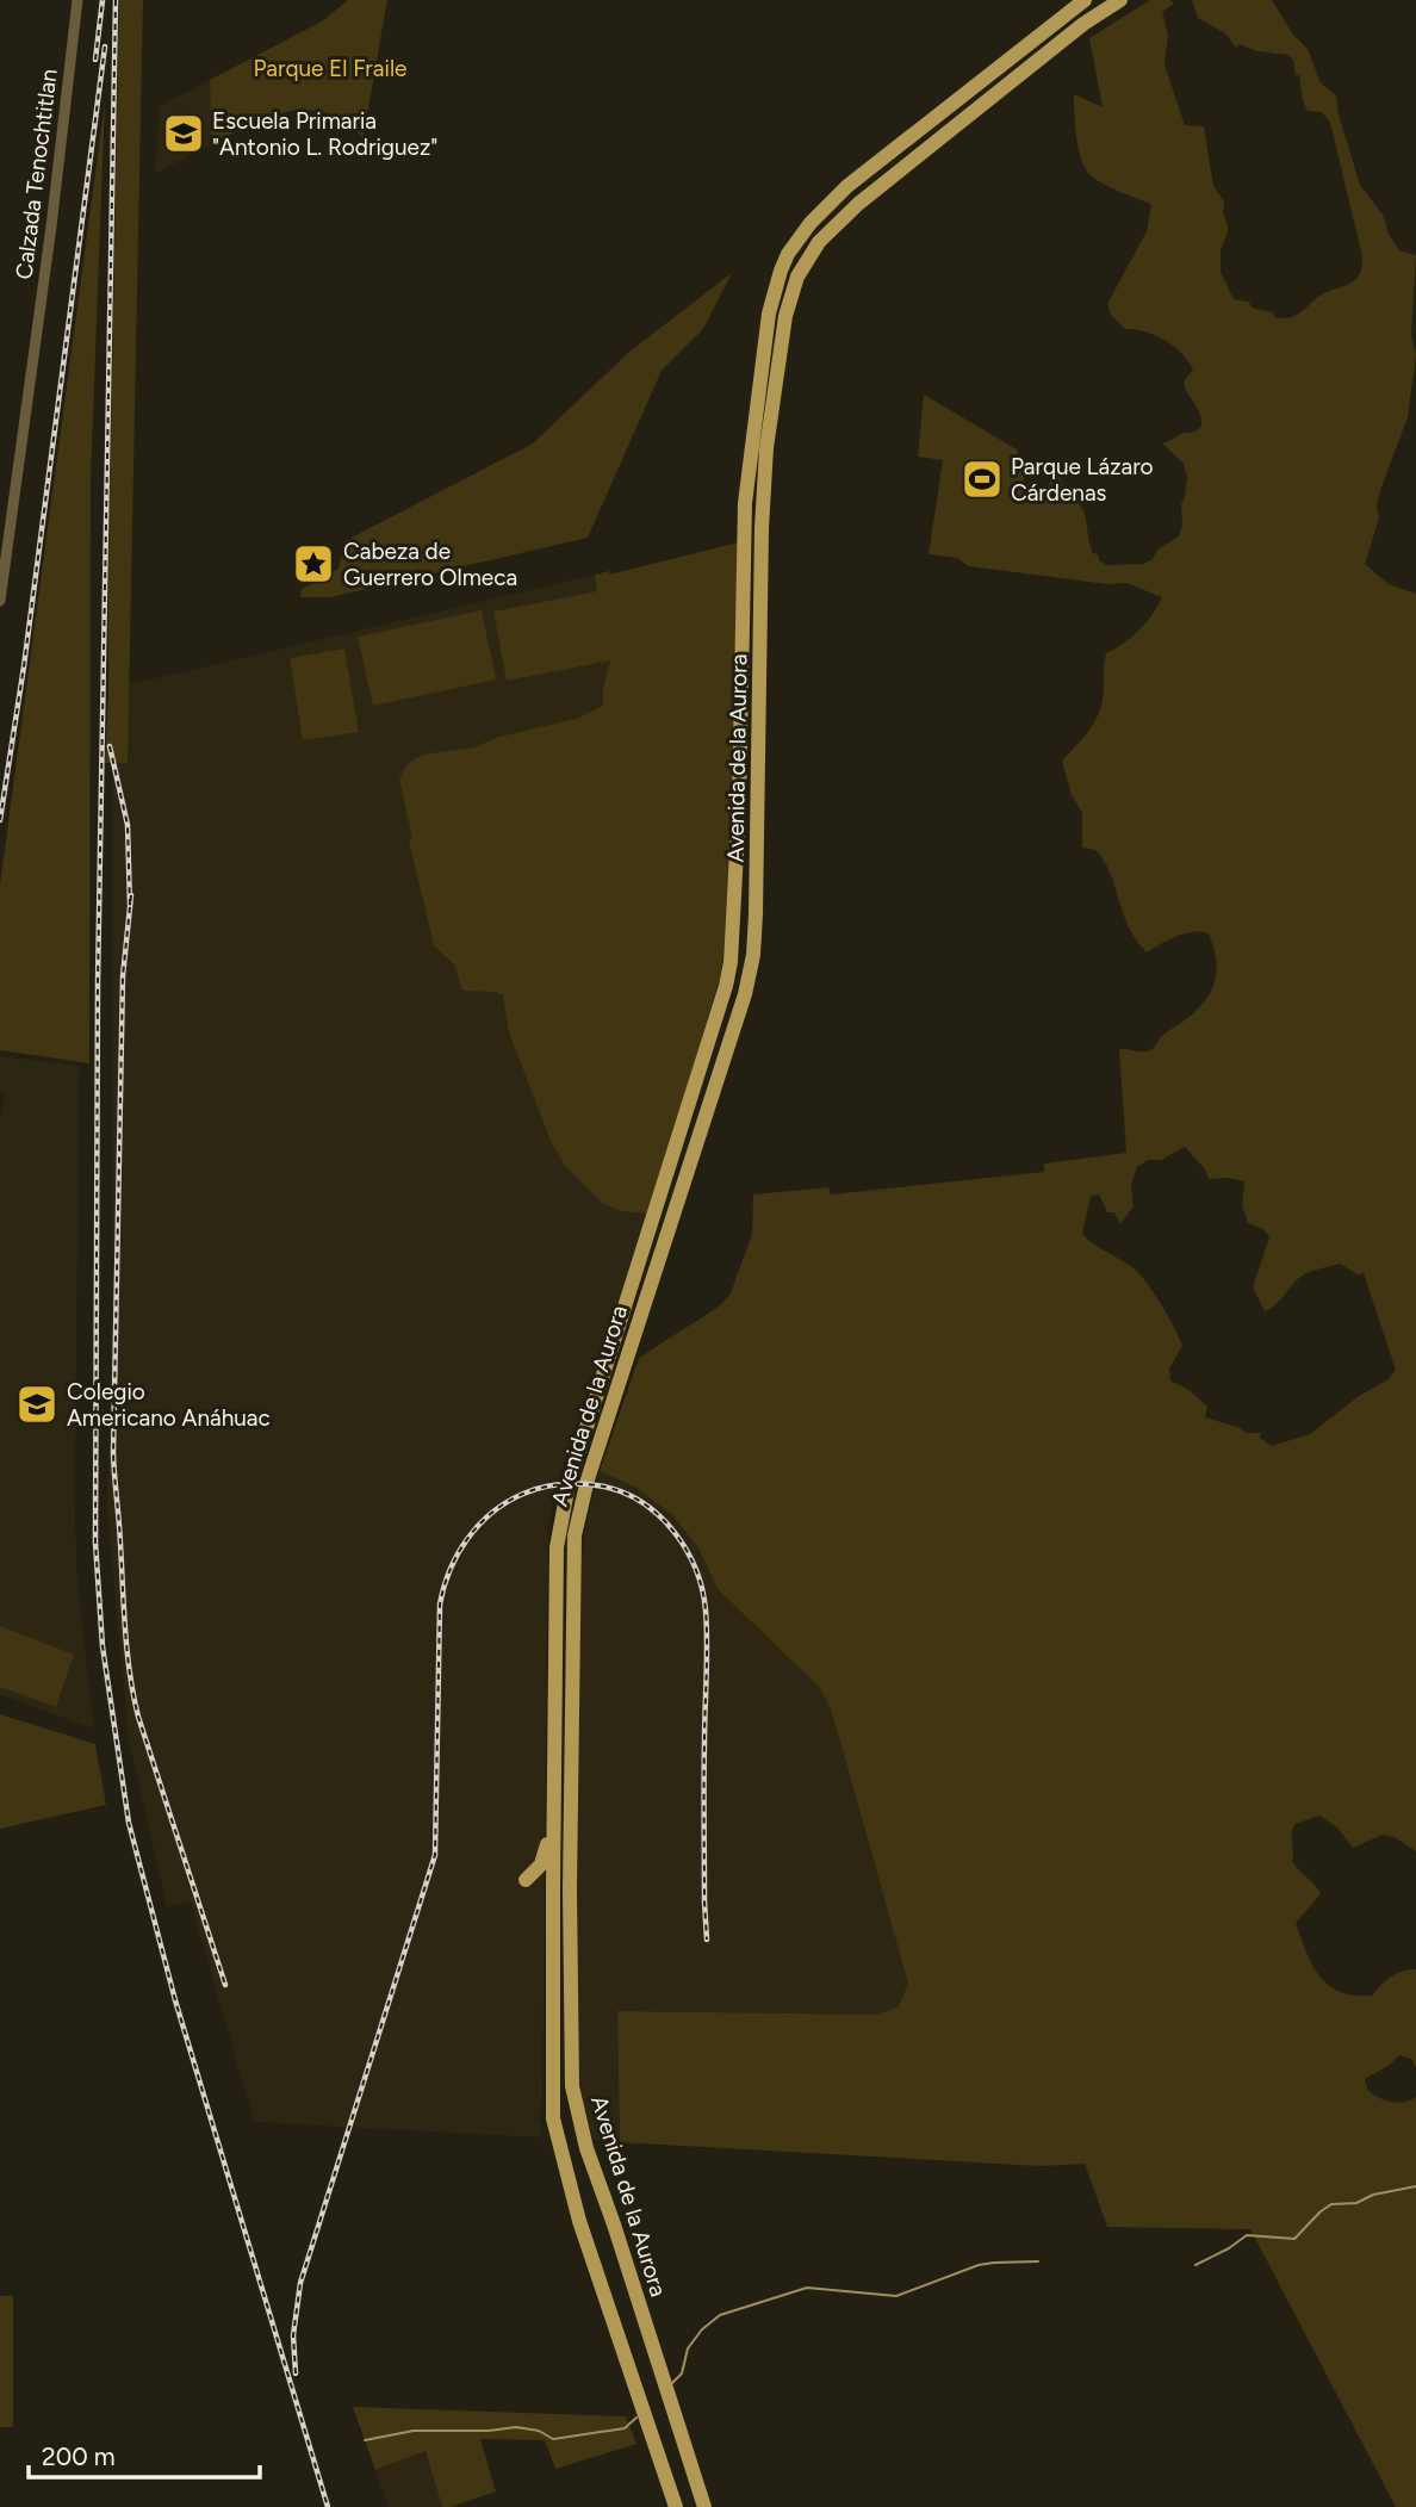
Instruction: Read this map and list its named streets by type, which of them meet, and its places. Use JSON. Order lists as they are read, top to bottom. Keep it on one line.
{"streets":{"main road":["Avenida de la Aurora"],"street":["Calzada Tenochtitlan"]},"parks":["Parque El Fraile"],"places":{"school or university":["Escuela Primaria \"Antonio L. Rodriguez\"","Colegio Americano Anáhuac"],"sports":["Parque Lázaro Cárdenas"],"place":["Cabeza de Guerrero Olmeca"]},"scale_bar":"200 m"}
